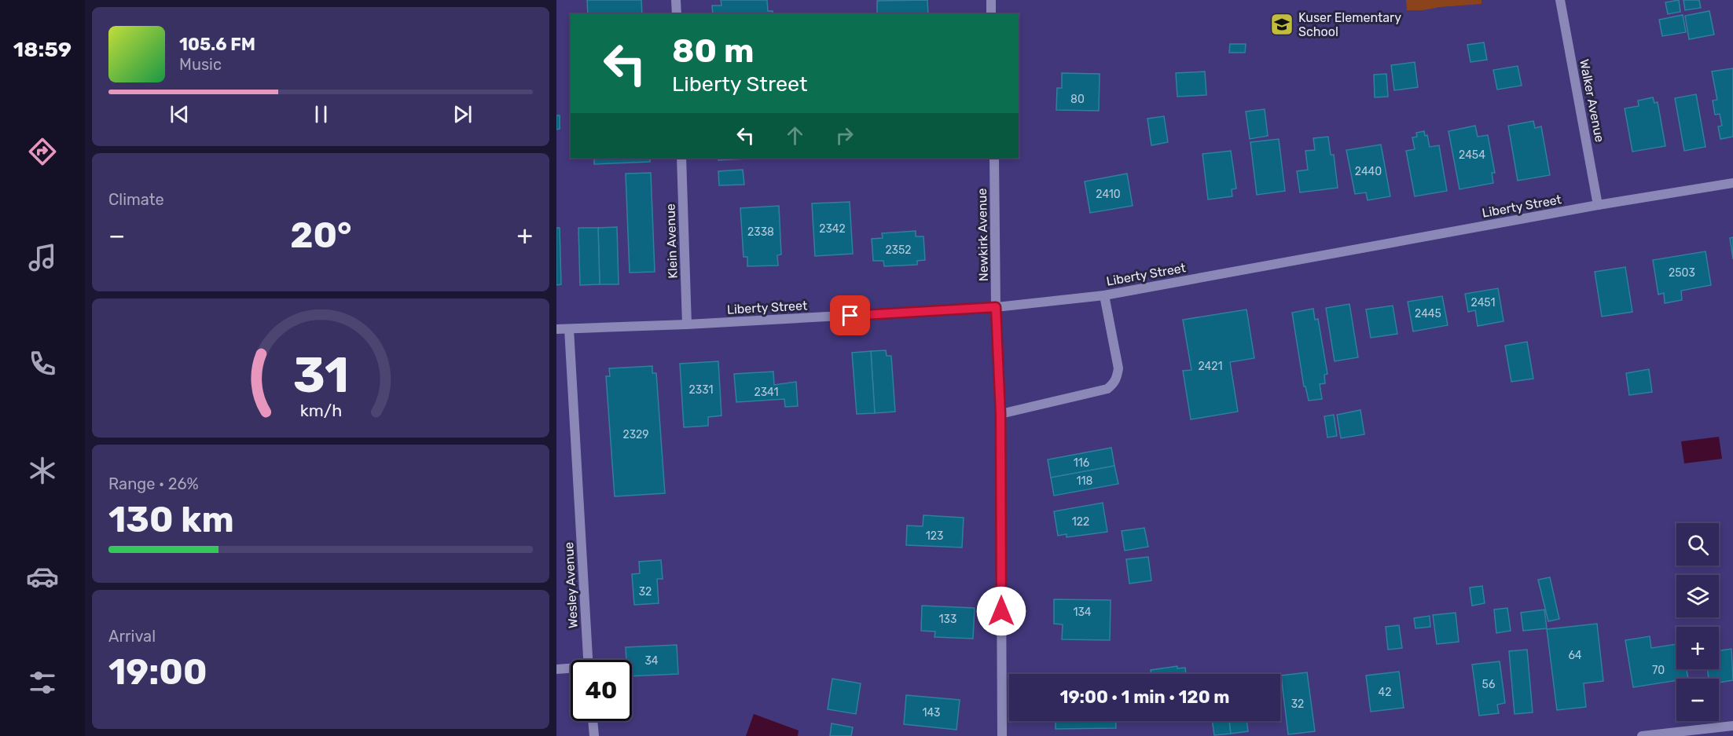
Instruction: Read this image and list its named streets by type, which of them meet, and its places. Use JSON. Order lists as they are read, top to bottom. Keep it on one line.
{"streets":{"street":["Walker Avenue","Liberty Street","Newkirk Avenue","Klein Avenue","Wesley Avenue"]},"crossings":[["Walker Avenue","Liberty Street"],["Liberty Street","Newkirk Avenue"],["Liberty Street","Klein Avenue"],["Liberty Street","Wesley Avenue"]],"places":{"school or university":["Kuser Elementary School"]},"house_numbers":["80","2454","2440","2410","2342","2338","2352","2503","2451","2445","2421","2331","2341","2329","116","118","122","123","32","134","133","64","34","70","56","42","32","143"],"page":{"tabs":"18:59","turn":["80 m","Liberty Street"],"song":["105.6 FM","Music"],"tile":["Climate",["Range · 26%","130 km"],["Arrival","19:00"]],"heat":["−","20°","+"],"map_buttons":["+","−"],"limit":"40","trip":"19:00 · 1 min · 120 m","gauge":["31","km/h"]}}
